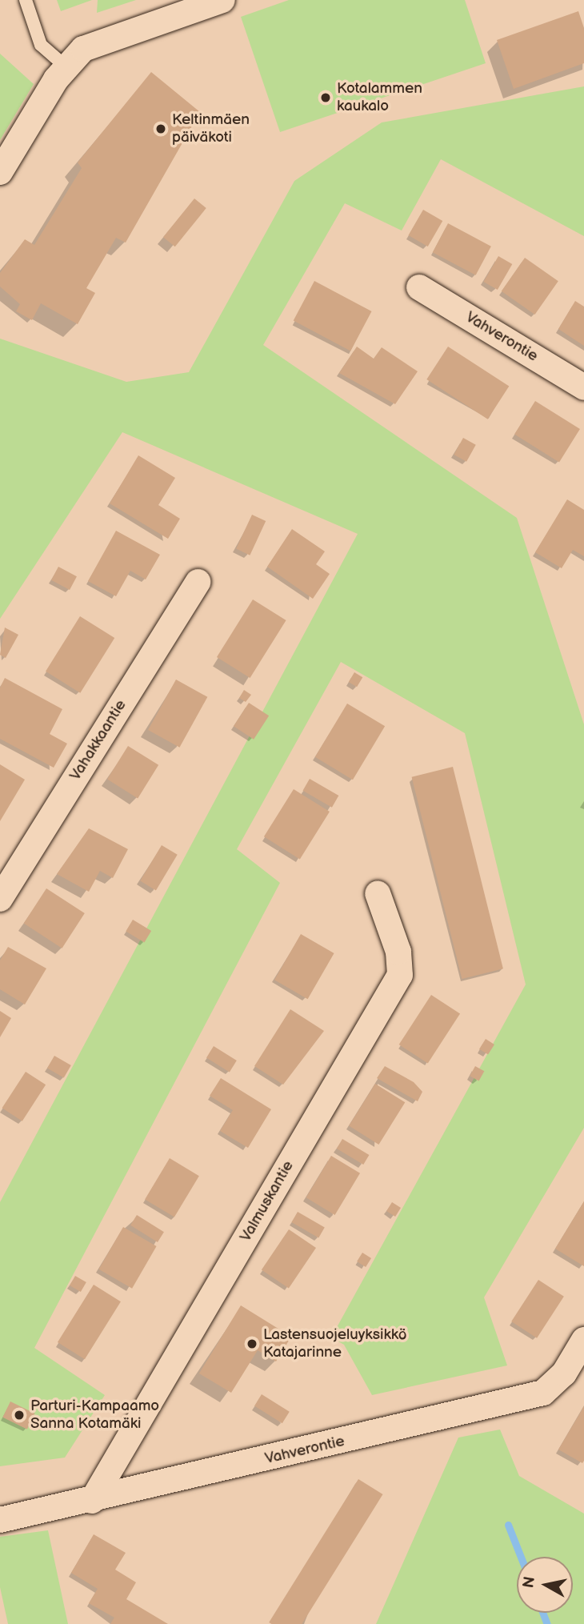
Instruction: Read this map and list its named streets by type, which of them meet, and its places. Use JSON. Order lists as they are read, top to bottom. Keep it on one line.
{"streets":{"street":["Vahverontie","Vahakkaantie","Valmuskantie"]},"crossings":[["Vahverontie","Valmuskantie"]],"places":["Kotalammen kaukalo","Keltinmäen päiväkoti","Lastensuojeluyksikkö Katajarinne","Parturi-Kampaamo Sanna Kotamäki"],"north":"left"}
